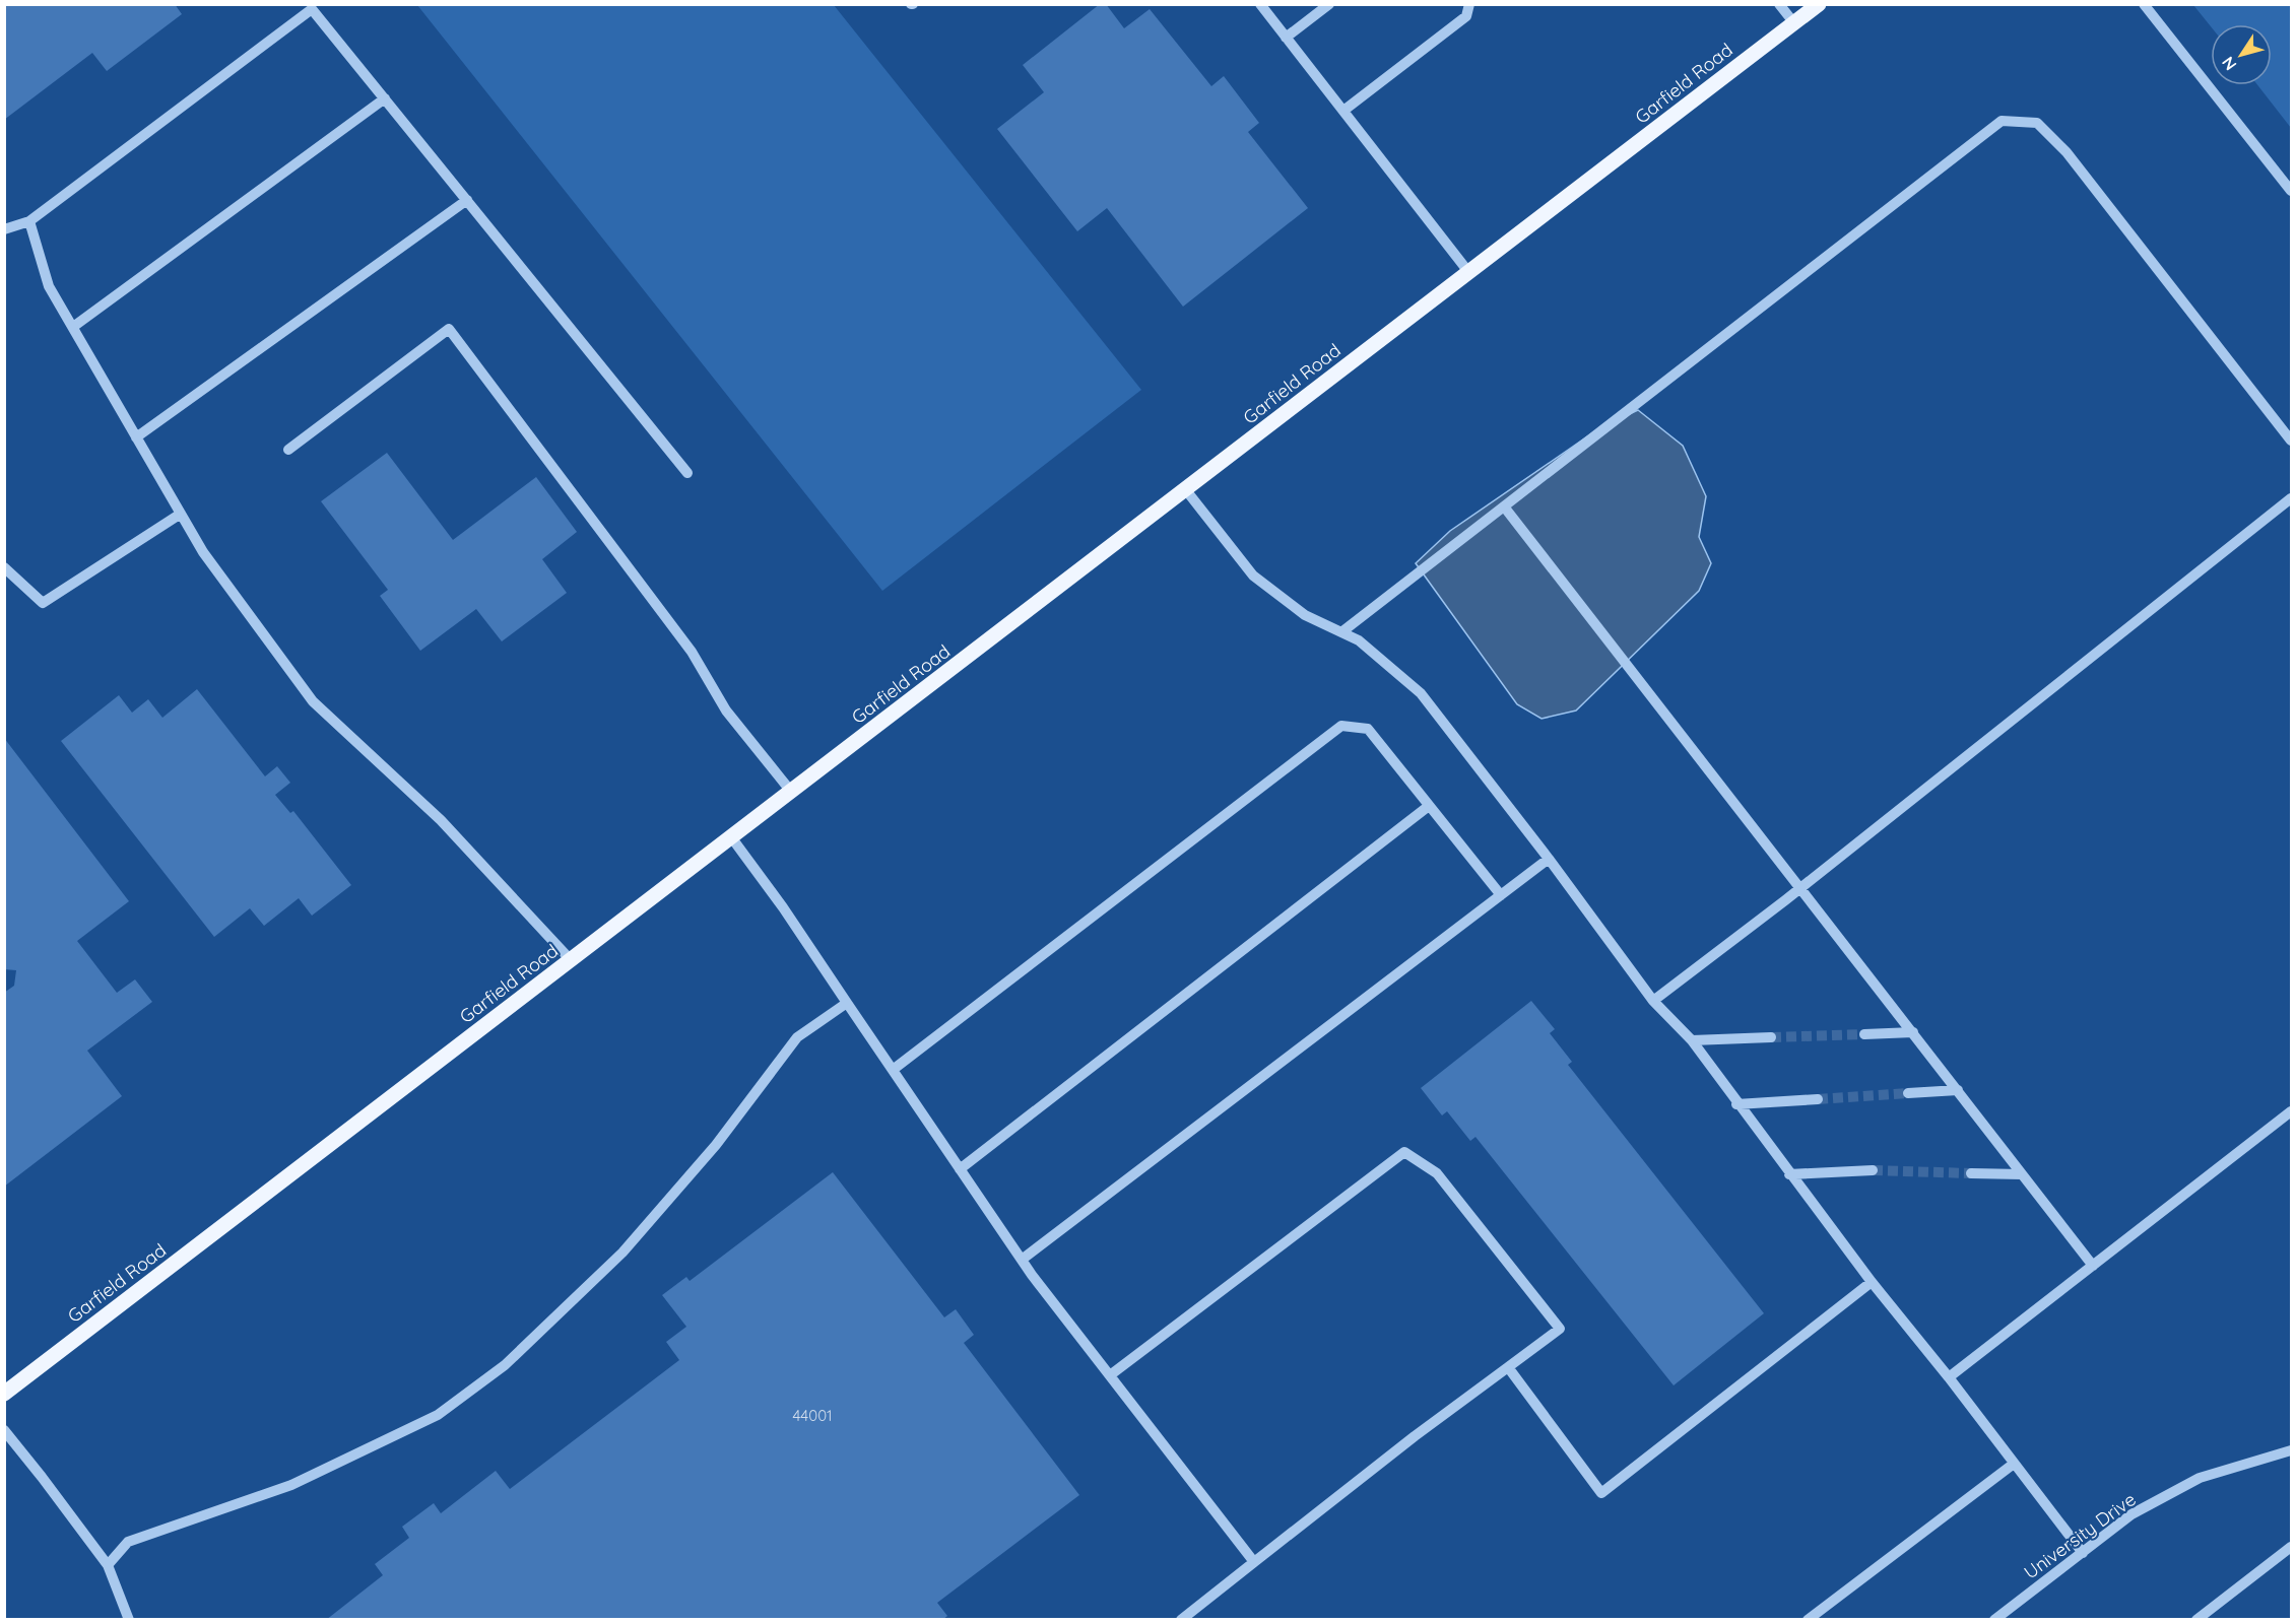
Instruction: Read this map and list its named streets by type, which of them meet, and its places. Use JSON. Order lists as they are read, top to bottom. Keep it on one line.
{"streets":{"main road":["Garfield Road"],"street":["University Drive"]},"house_numbers":["44001"],"north":"bottom left"}
